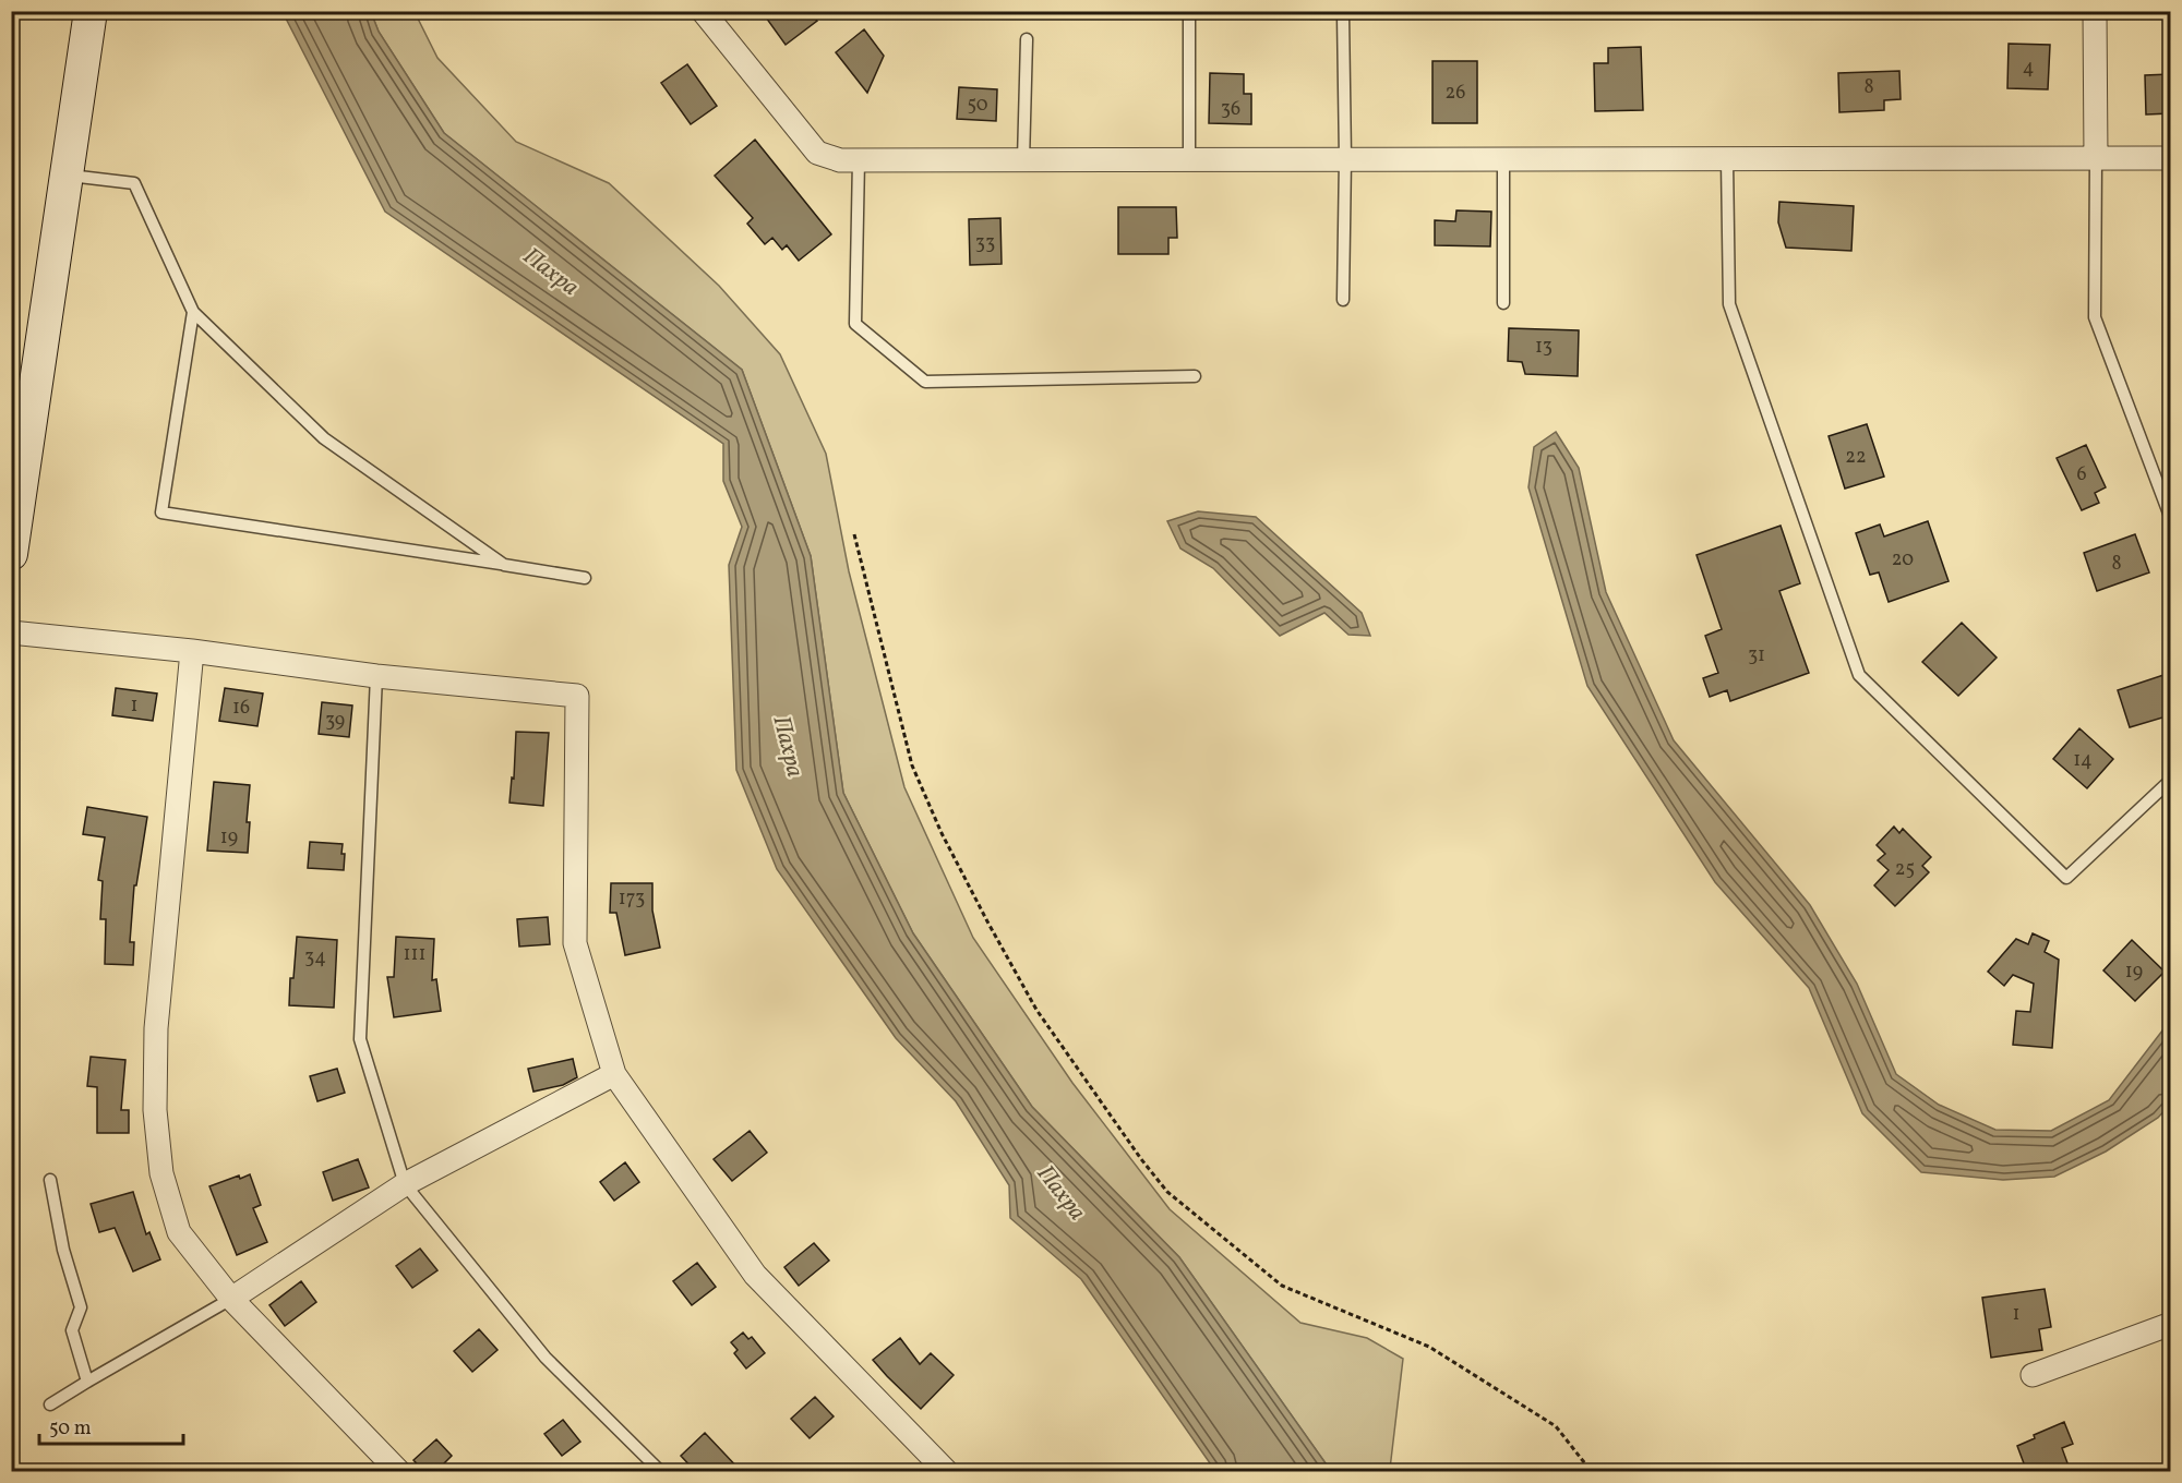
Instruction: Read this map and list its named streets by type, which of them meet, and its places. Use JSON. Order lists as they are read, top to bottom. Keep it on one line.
{"water":["Пахра"],"house_numbers":["4","8","26","50","36","33","13","22","6","20","8","31","1","16","39","14","19","25","173","111","34","19","1"],"scale_bar":"50 m"}
